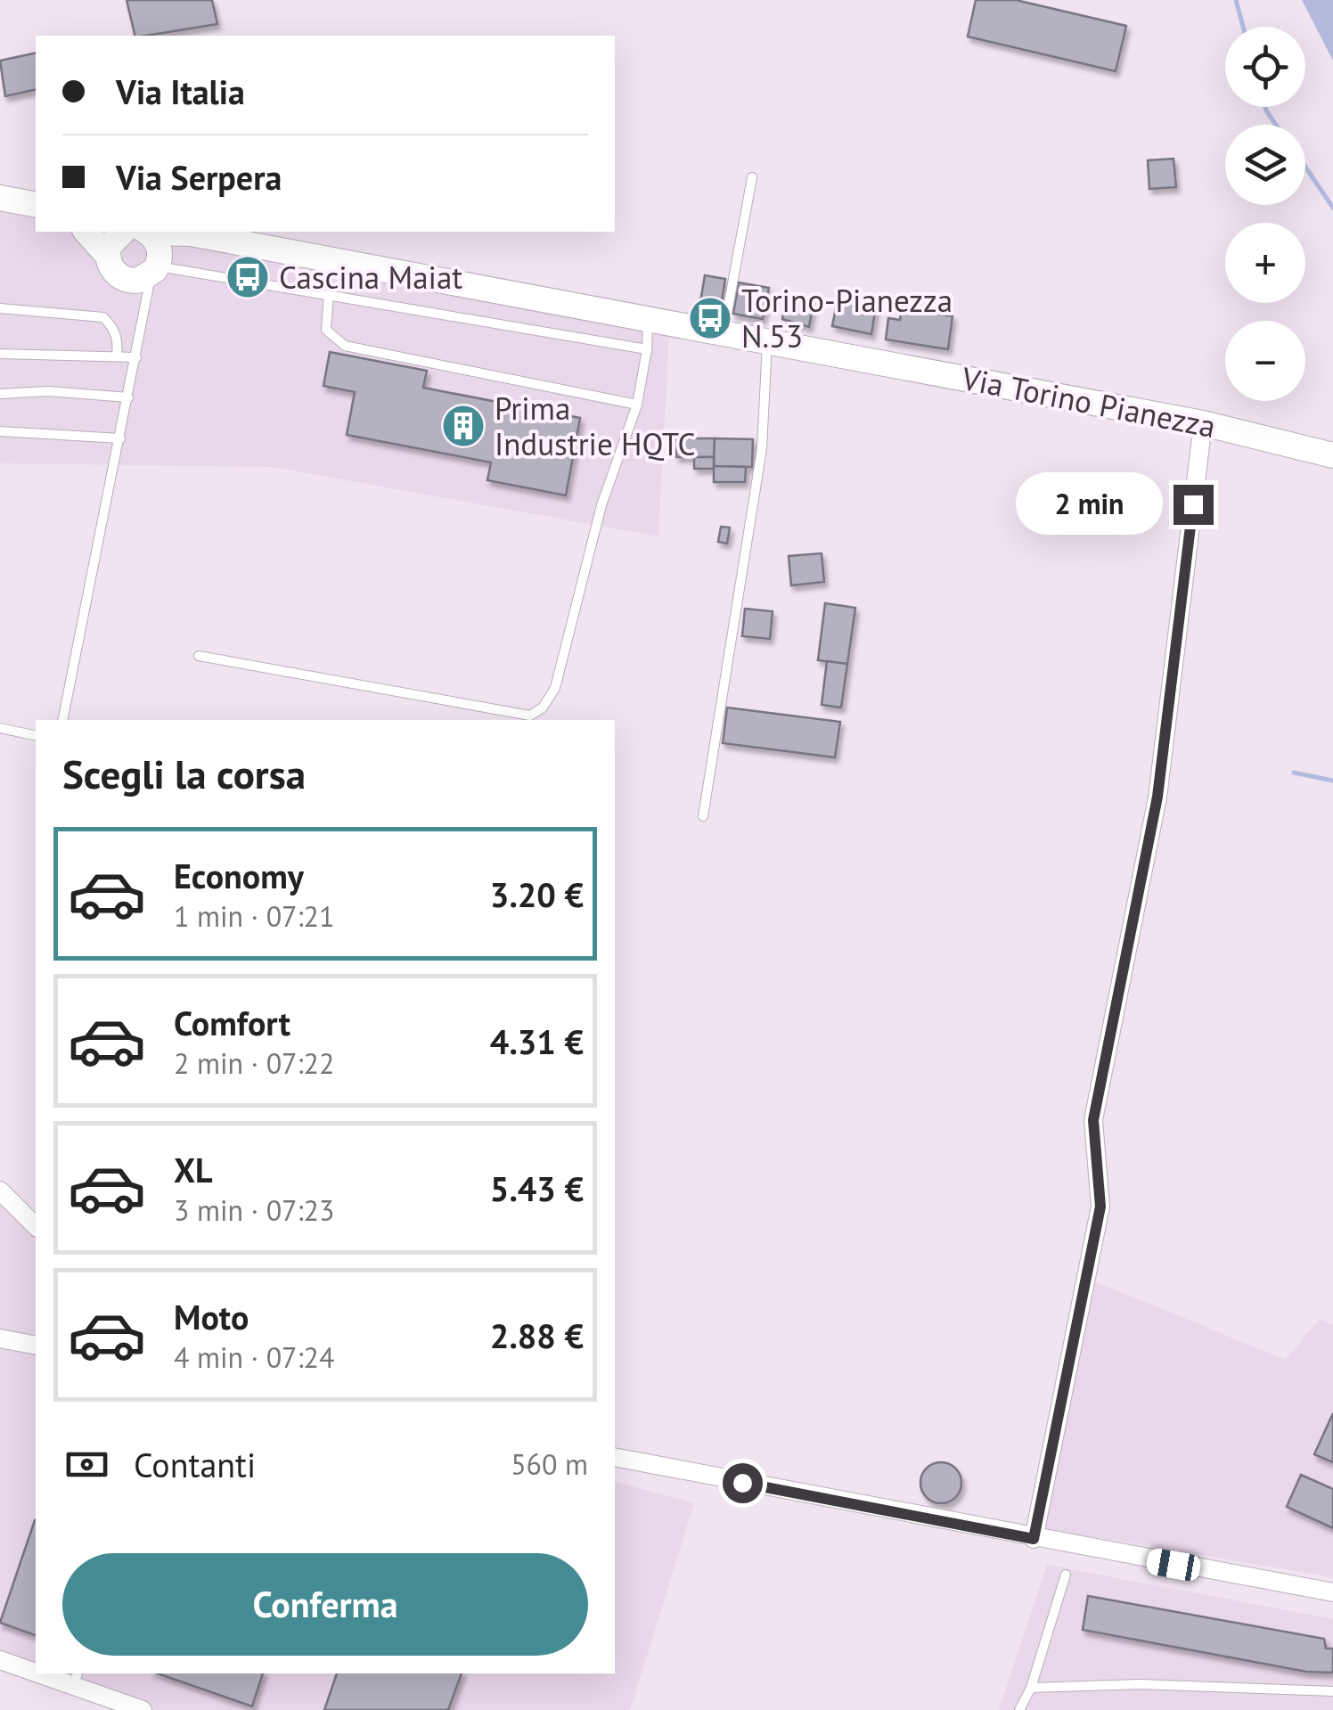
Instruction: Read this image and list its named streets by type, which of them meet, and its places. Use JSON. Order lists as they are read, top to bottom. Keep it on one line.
{"streets":{"main road":["Via Torino Pianezza"]},"places":{"bus stop":["Cascina Maiat","Torino-Pianezza N.53"],"building":["Prima Industrie HQTC"]},"page":{"map_buttons":["+","−"],"banner":["Via Italia","Via Serpera"],"bubble":"2 min","heading":"Scegli la corsa","list":[{"name":"Economy","note":"1 min · 07:21","value":"3.20 €"},{"name":"Comfort","note":"2 min · 07:22","value":"4.31 €"},{"name":"XL","note":"3 min · 07:23","value":"5.43 €"},{"name":"Moto","note":"4 min · 07:24","value":"2.88 €"}],"pay":["Contanti","560 m"],"buttons":"Conferma"}}
